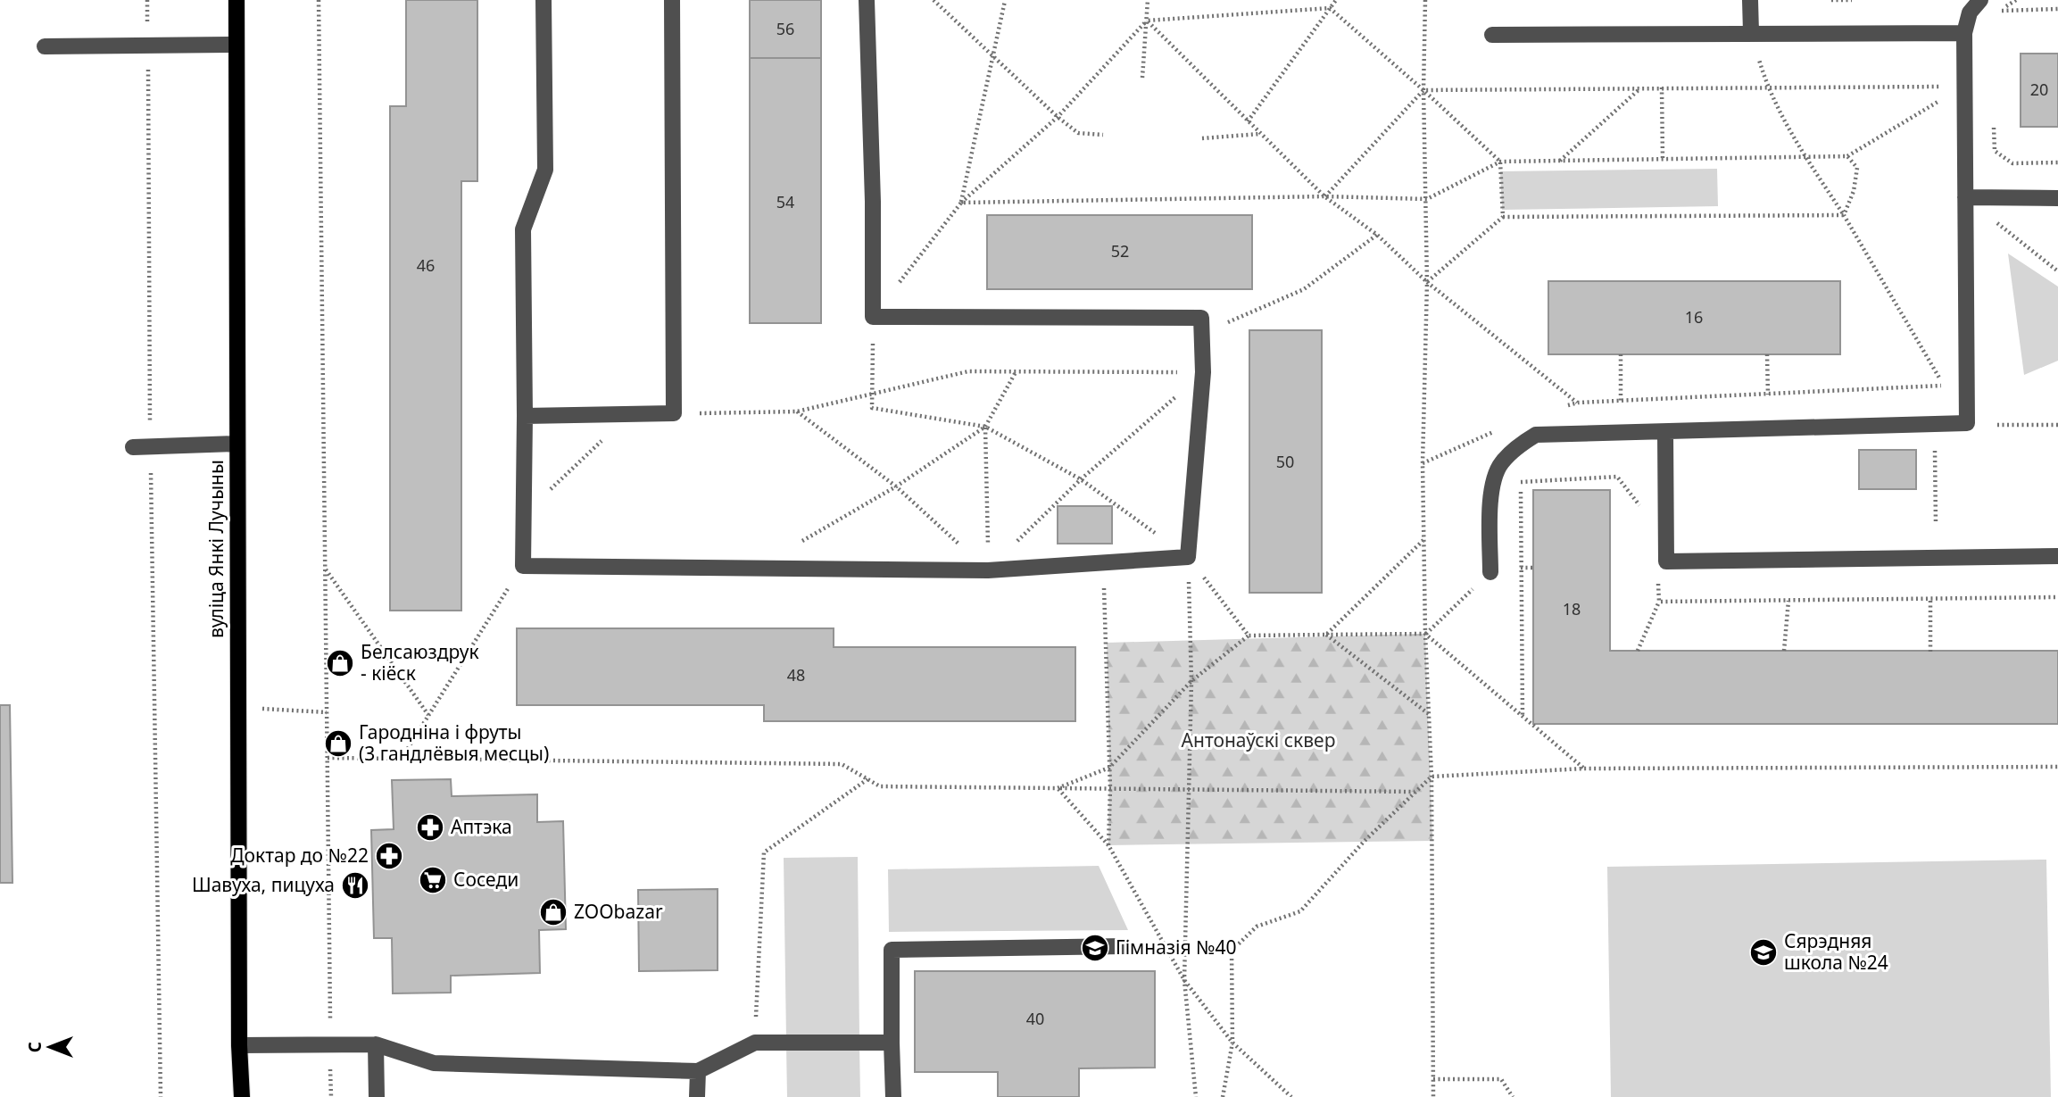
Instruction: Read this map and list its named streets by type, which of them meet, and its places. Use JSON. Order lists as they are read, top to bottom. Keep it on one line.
{"streets":{"main road":["вуліца Янкі Лучыны"]},"parks":["Антонаўскі сквер"],"places":{"shop":["Белсаюздрук - кіёск","Гародніна і фруты (3 гандлёвыя месцы)","ZOObazar"],"pharmacy":["Аптэка","Доктар до №22"],"supermarket":["Соседи"],"restaurant":["Шавуха, пицуха"],"school or university":["Гімназія №40","Сярэдняя школа №24"]},"house_numbers":["56","20","54","52","46","16","50","18","48","40"],"north":"left"}
